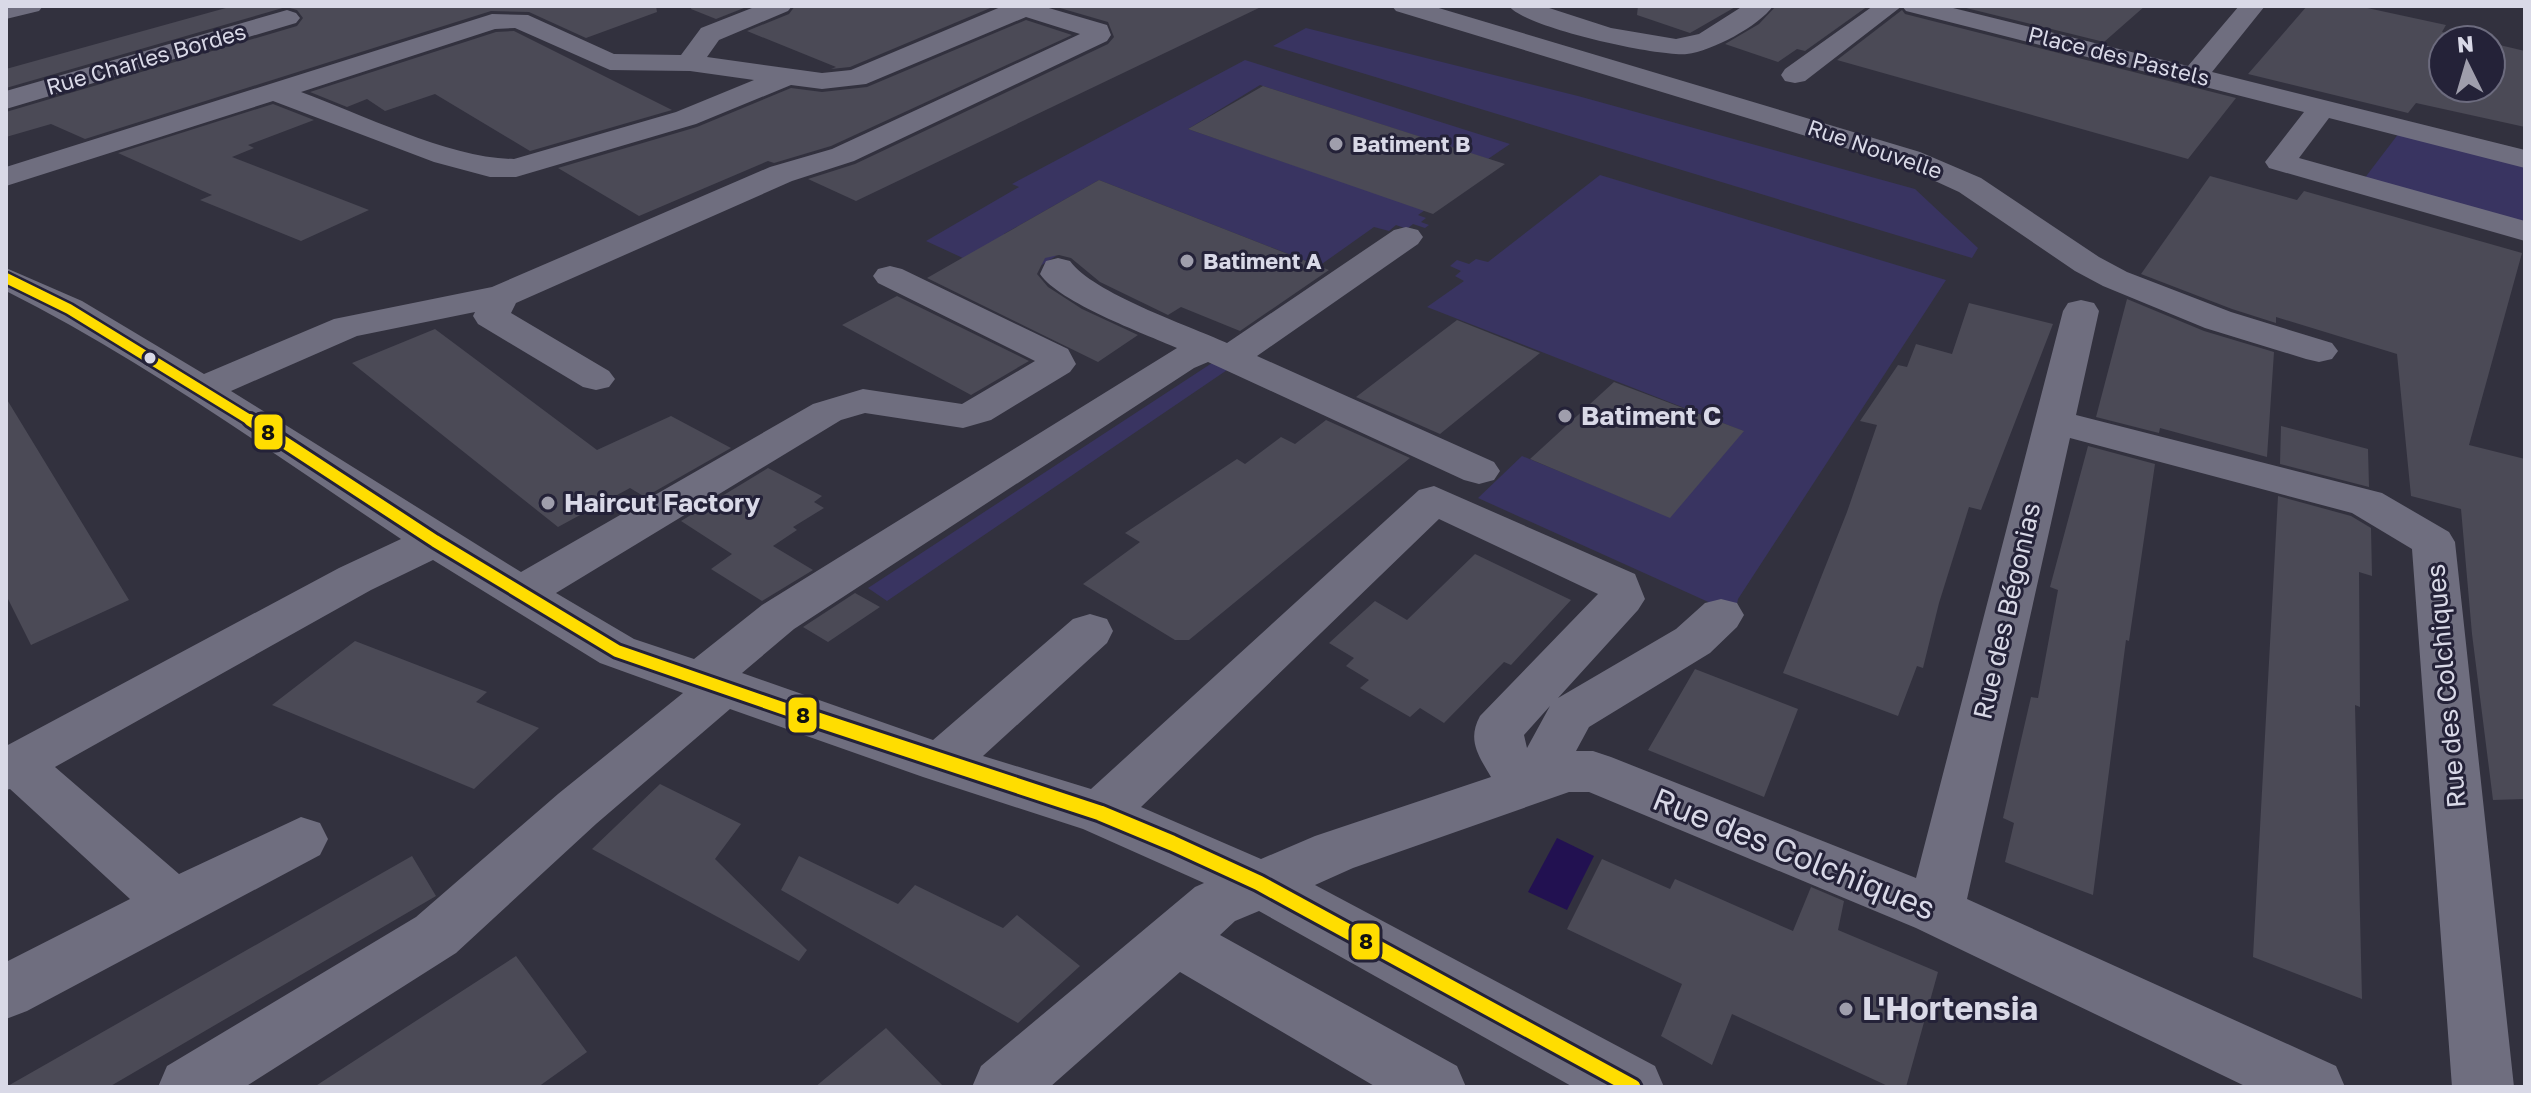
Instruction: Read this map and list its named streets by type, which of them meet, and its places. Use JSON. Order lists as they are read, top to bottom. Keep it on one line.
{"streets":{"street":["Place des Pastels","Rue Charles Bordes","Rue Nouvelle","Rue des Bégonias","Rue des Colchiques"]},"crossings":[["Rue des Bégonias","Rue des Colchiques"]],"places":["Batiment B","Batiment A","Batiment C","Haircut Factory","L'Hortensia"],"lines":["transit line 8"],"north":"top"}
